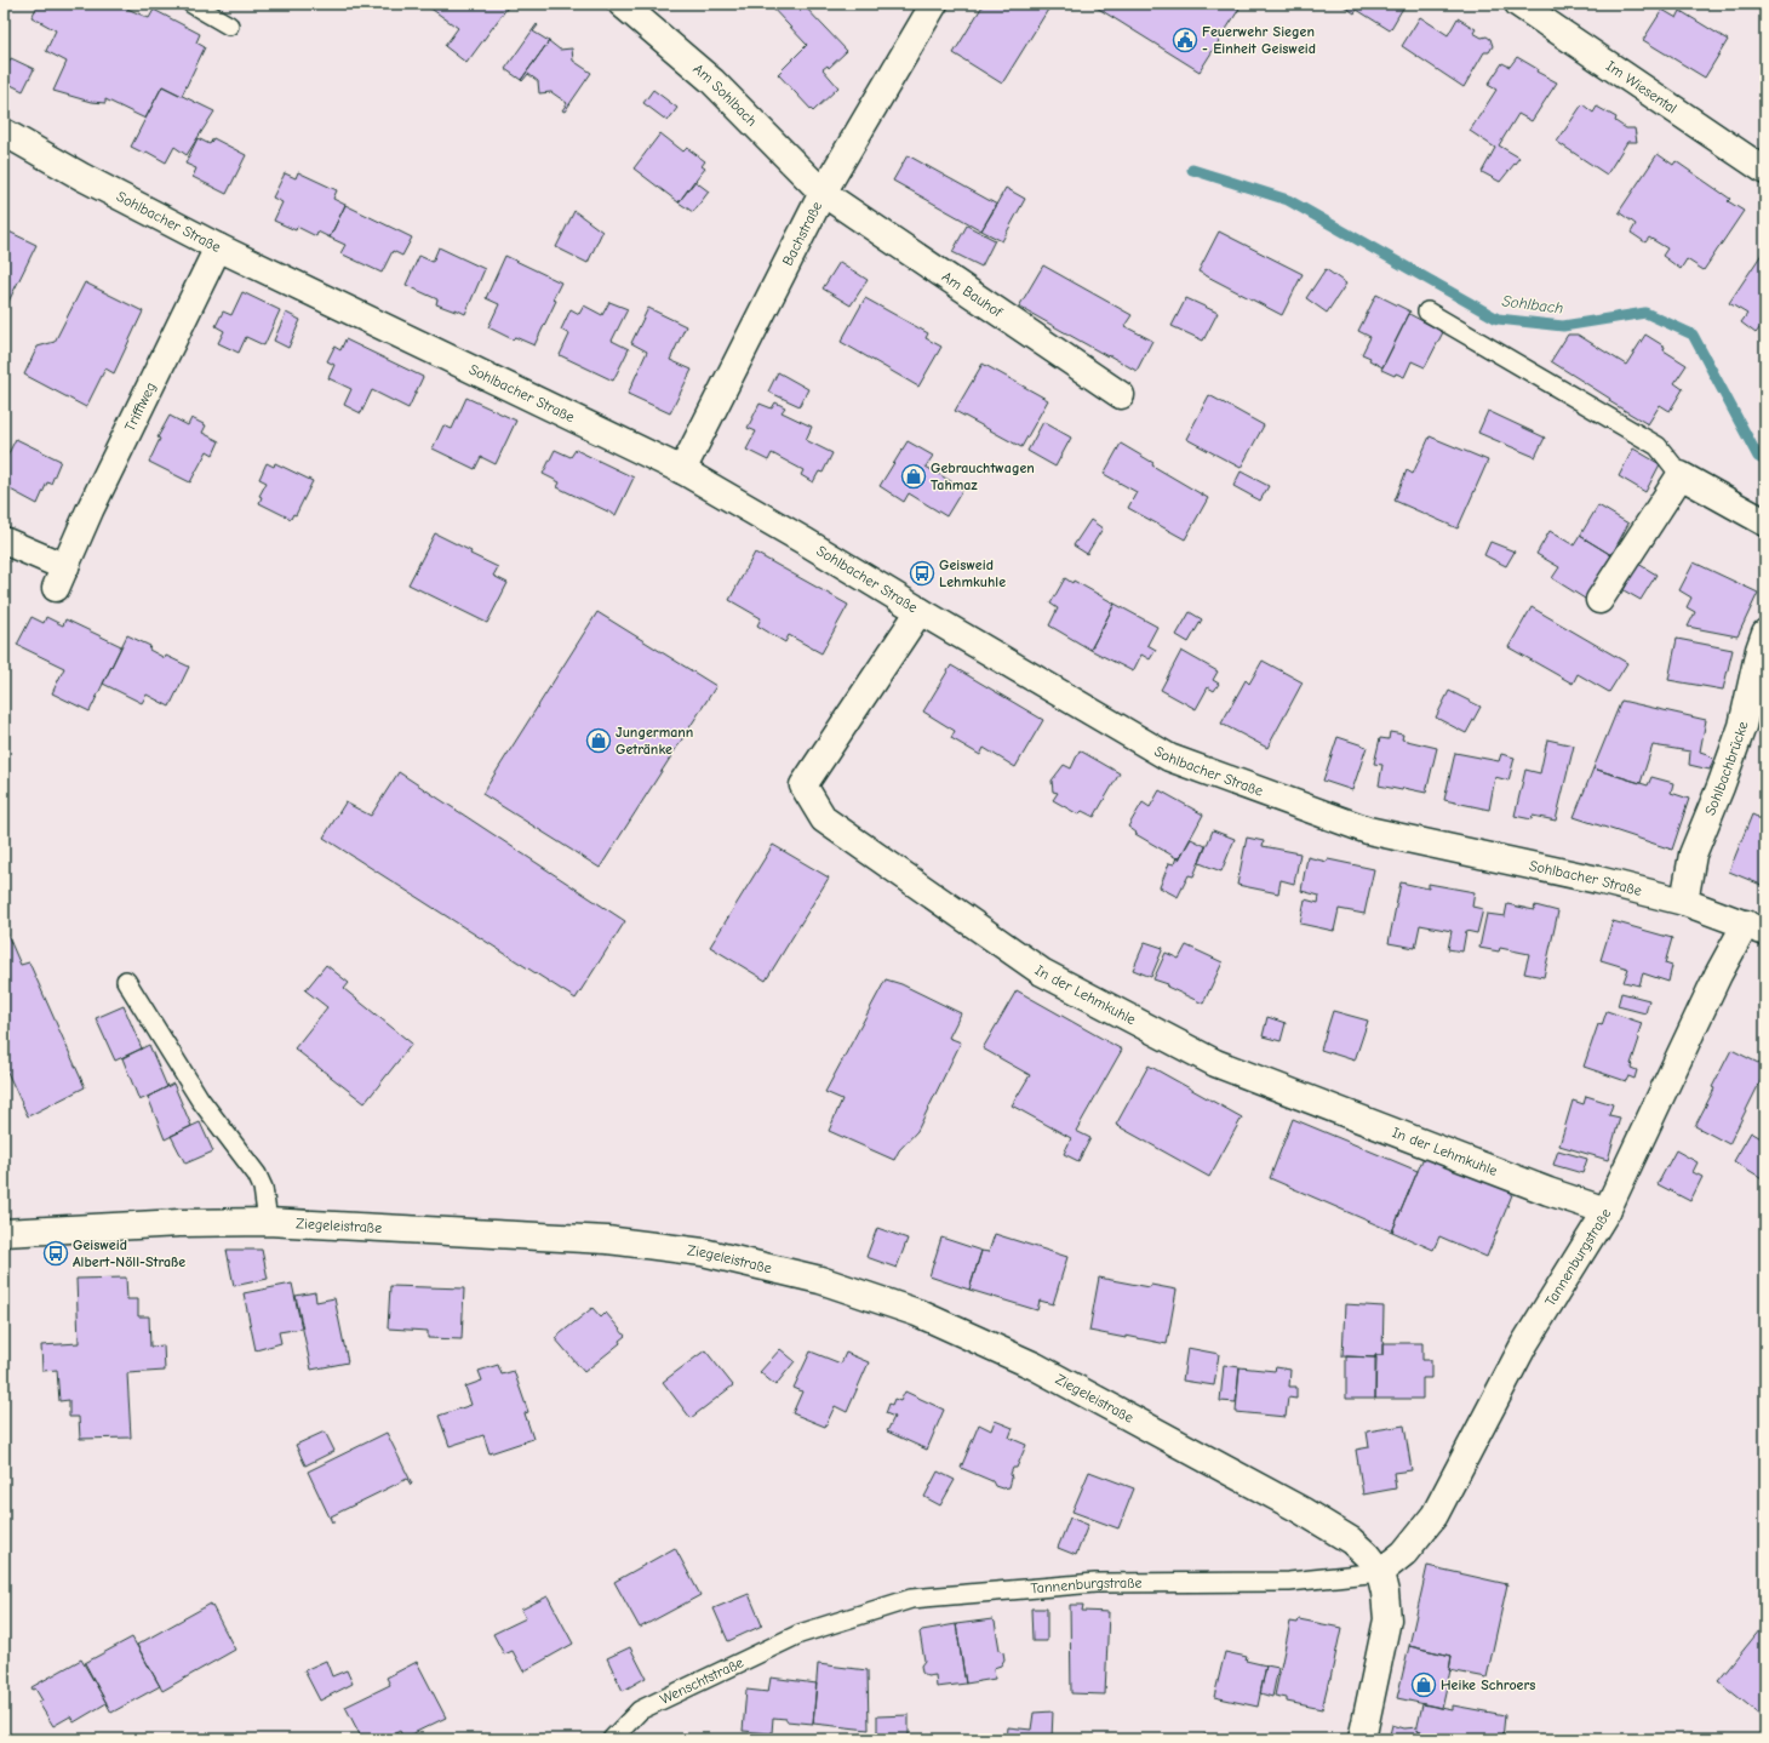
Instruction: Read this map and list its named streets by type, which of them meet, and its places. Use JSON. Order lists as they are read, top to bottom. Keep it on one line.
{"streets":{"street":["Im Wiesental","Am Sohlbach","Sohlbacher Straße","Bachstraße","Am Bauhof","Trifftweg","Sohlbachbrücke","In der Lehmkuhle","Ziegeleistraße","Tannenburgstraße"],"lane":["Wenschtstraße"]},"crossings":[["Am Sohlbach","Bachstraße"],["Am Sohlbach","Am Bauhof"],["Sohlbacher Straße","Bachstraße"],["Sohlbacher Straße","Trifftweg"],["Sohlbacher Straße","Sohlbachbrücke"],["Sohlbacher Straße","In der Lehmkuhle"],["Sohlbacher Straße","Tannenburgstraße"],["Bachstraße","Am Bauhof"],["In der Lehmkuhle","Tannenburgstraße"],["Ziegeleistraße","Tannenburgstraße"],["Tannenburgstraße","Wenschtstraße"]],"water":["Sohlbach"],"places":{"public building":["Feuerwehr Siegen - Einheit Geisweid"],"shop":["Gebrauchtwagen Tahmaz","Jungermann Getränke","Heike Schroers"],"bus stop":["Geisweid Lehmkuhle","Geisweid Albert-Nöll-Straße"]}}
